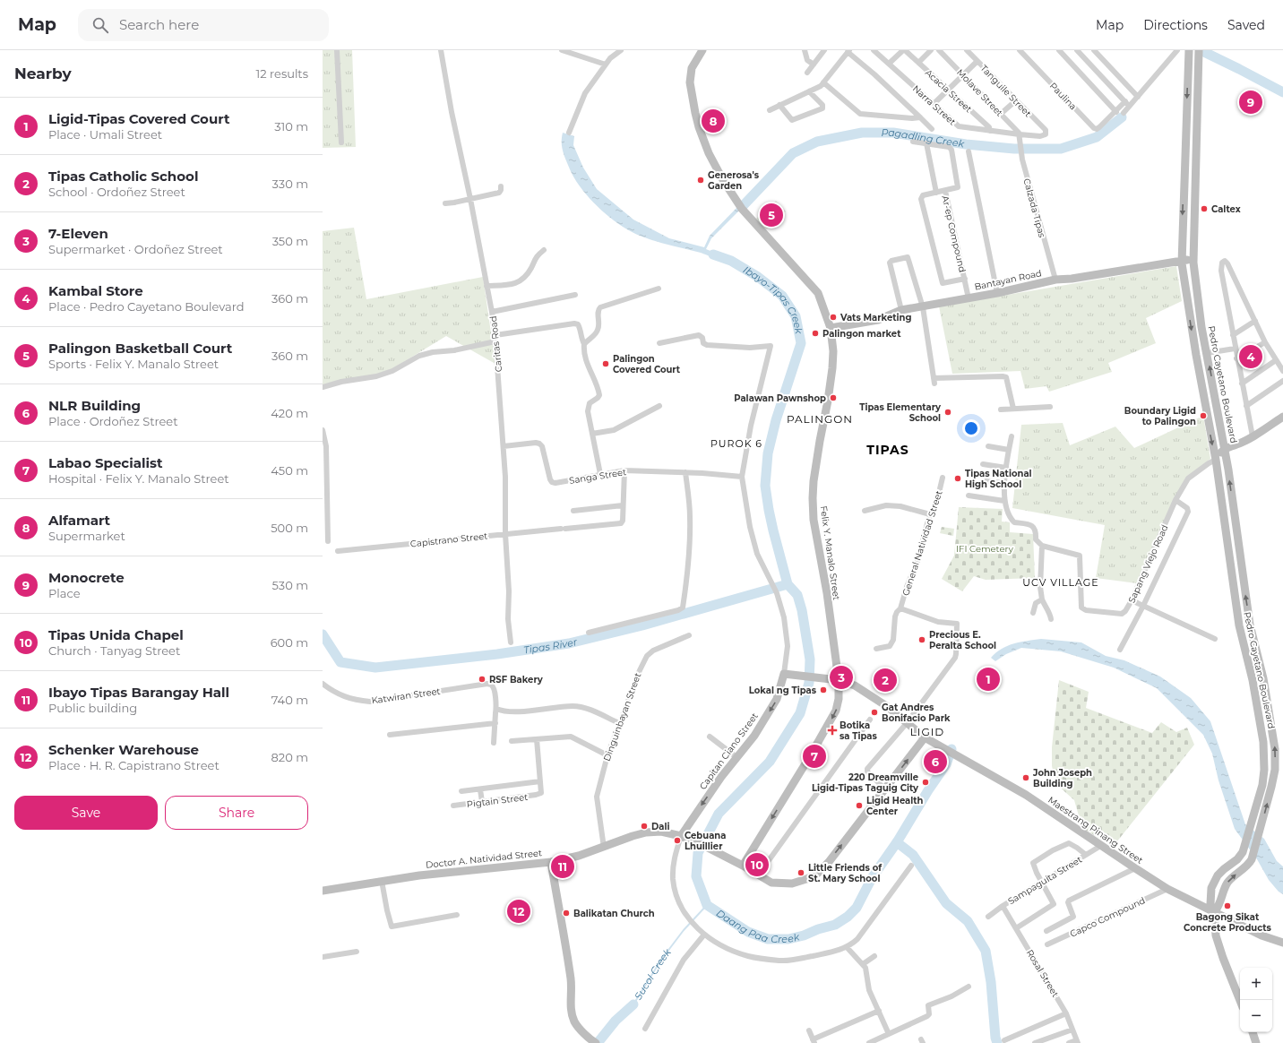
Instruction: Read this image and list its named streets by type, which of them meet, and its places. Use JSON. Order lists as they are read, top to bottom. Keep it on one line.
{"streets":{"main road":["Bantayan Road","Pedro Cayetano Boulevard","Felix Y. Manalo Street","Capitan Ciano Street","Maestrang Pinang Street","Doctor A. Natividad Street"],"street":["Acacia Street","Tanguile Street","Molave Street","Paulina","Narra Street","Calzada Tipas","Ar-ep Compound","Caritas Road","Sanga Street","Capistrano Street","General Natividad Street","Sapang Viejo Road","Katwiran Street","Dinguinbayan Street","Pigtain Street","Sampaguita Street","Capco Compound","Rosal Street"]},"crossings":[["Acacia Street","Narra Street"],["Tanguile Street","Narra Street"],["Molave Street","Narra Street"],["Molave Street","Calzada Tipas"],["Narra Street","Calzada Tipas"],["Calzada Tipas","Bantayan Road"],["Ar-ep Compound","Bantayan Road"],["Bantayan Road","Pedro Cayetano Boulevard"],["Bantayan Road","Felix Y. Manalo Street"],["Caritas Road","Sanga Street"],["Caritas Road","Capistrano Street"],["Pedro Cayetano Boulevard","Sapang Viejo Road"],["Pedro Cayetano Boulevard","Maestrang Pinang Street"],["Sanga Street","Capistrano Street"],["Felix Y. Manalo Street","Maestrang Pinang Street"],["Felix Y. Manalo Street","Doctor A. Natividad Street"],["Dinguinbayan Street","Doctor A. Natividad Street"],["Capitan Ciano Street","Maestrang Pinang Street"],["Capitan Ciano Street","Doctor A. Natividad Street"],["Maestrang Pinang Street","Sampaguita Street"],["Maestrang Pinang Street","Capco Compound"],["Sampaguita Street","Rosal Street"]],"one_way":["Capitan Ciano Street"],"districts":["PALINGON","PUROK 6","TIPAS","UCV VILLAGE","LIGID"],"water":["Pagadling Creek","Ibayo-Tipas Creek","Tipas River","Daang Paa Creek","Sucol Creek"],"parks":["IFI Cemetery"],"places":{"other":["Generosa's Garden","Caltex","Vats Marketing","Palingon market","Palingon Covered Court","Palawan Pawnshop","Tipas Elementary School","Boundary Ligid to Palingon","Tipas National High School","Precious E. Peralta School","RSF Bakery","Lokal ng Tipas","Gat Andres Bonifacio Park","John Joseph Building","220 Dreamville Ligid-Tipas Taguig City","Ligid Health Center","Dali","Cebuana Lhuillier","Little Friends of St. Mary School","Bagong Sikat Concrete Products","Balikatan Church"],"health":["Botika sa Tipas"]},"page":{"header":"Map","search":"Search here","nav":["Map","Directions","Saved"],"heading":["Nearby","12 results"],"pins":["9","8","5","4","3","1","2","7","6","10","11","12"],"list":[{"mark":"1","name":"Ligid-Tipas Covered Court","note":"Place · Umali Street","value":"310 m"},{"mark":"2","name":"Tipas Catholic School","note":"School · Ordoñez Street","value":"330 m"},{"mark":"3","name":"7-Eleven","note":"Supermarket · Ordoñez Street","value":"350 m"},{"mark":"4","name":"Kambal Store","note":"Place · Pedro Cayetano Boulevard","value":"360 m"},{"mark":"5","name":"Palingon Basketball Court","note":"Sports · Felix Y. Manalo Street","value":"360 m"},{"mark":"6","name":"NLR Building","note":"Place · Ordoñez Street","value":"420 m"},{"mark":"7","name":"Labao Specialist","note":"Hospital · Felix Y. Manalo Street","value":"450 m"},{"mark":"8","name":"Alfamart","note":"Supermarket","value":"500 m"},{"mark":"9","name":"Monocrete","note":"Place","value":"530 m"},{"mark":"10","name":"Tipas Unida Chapel","note":"Church · Tanyag Street","value":"600 m"},{"mark":"11","name":"Ibayo Tipas Barangay Hall","note":"Public building","value":"740 m"},{"mark":"12","name":"Schenker Warehouse","note":"Place · H. R. Capistrano Street","value":"820 m"}],"buttons":["Save","Share"],"map_buttons":["+","−"]}}
